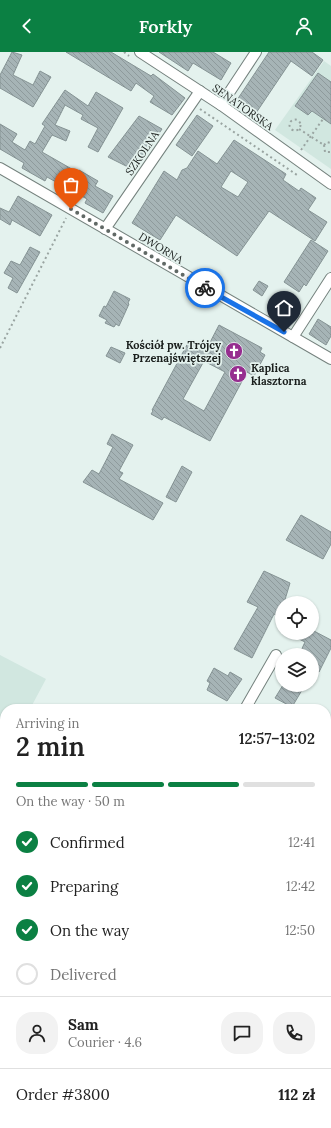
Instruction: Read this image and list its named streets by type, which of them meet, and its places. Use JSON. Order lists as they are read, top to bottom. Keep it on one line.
{"streets":{"street":["SENATORSKA","SZKOLNA","DWORNA"]},"crossings":[["SENATORSKA","SZKOLNA"],["SZKOLNA","DWORNA"]],"places":{"church":["Kościół pw. Trójcy Przenajświętszej","Kaplica klasztorna"]},"page":{"header":"Forkly","heading":["2 min","Arriving in","12:57–13:02"],"panel":["Sam","Courier · 4.6","Order #3800","112 zł"],"bar":"On the way · 50 m","list":[["Confirmed","12:41"],["Preparing","12:42"],["On the way","12:50"],"Delivered"]}}
